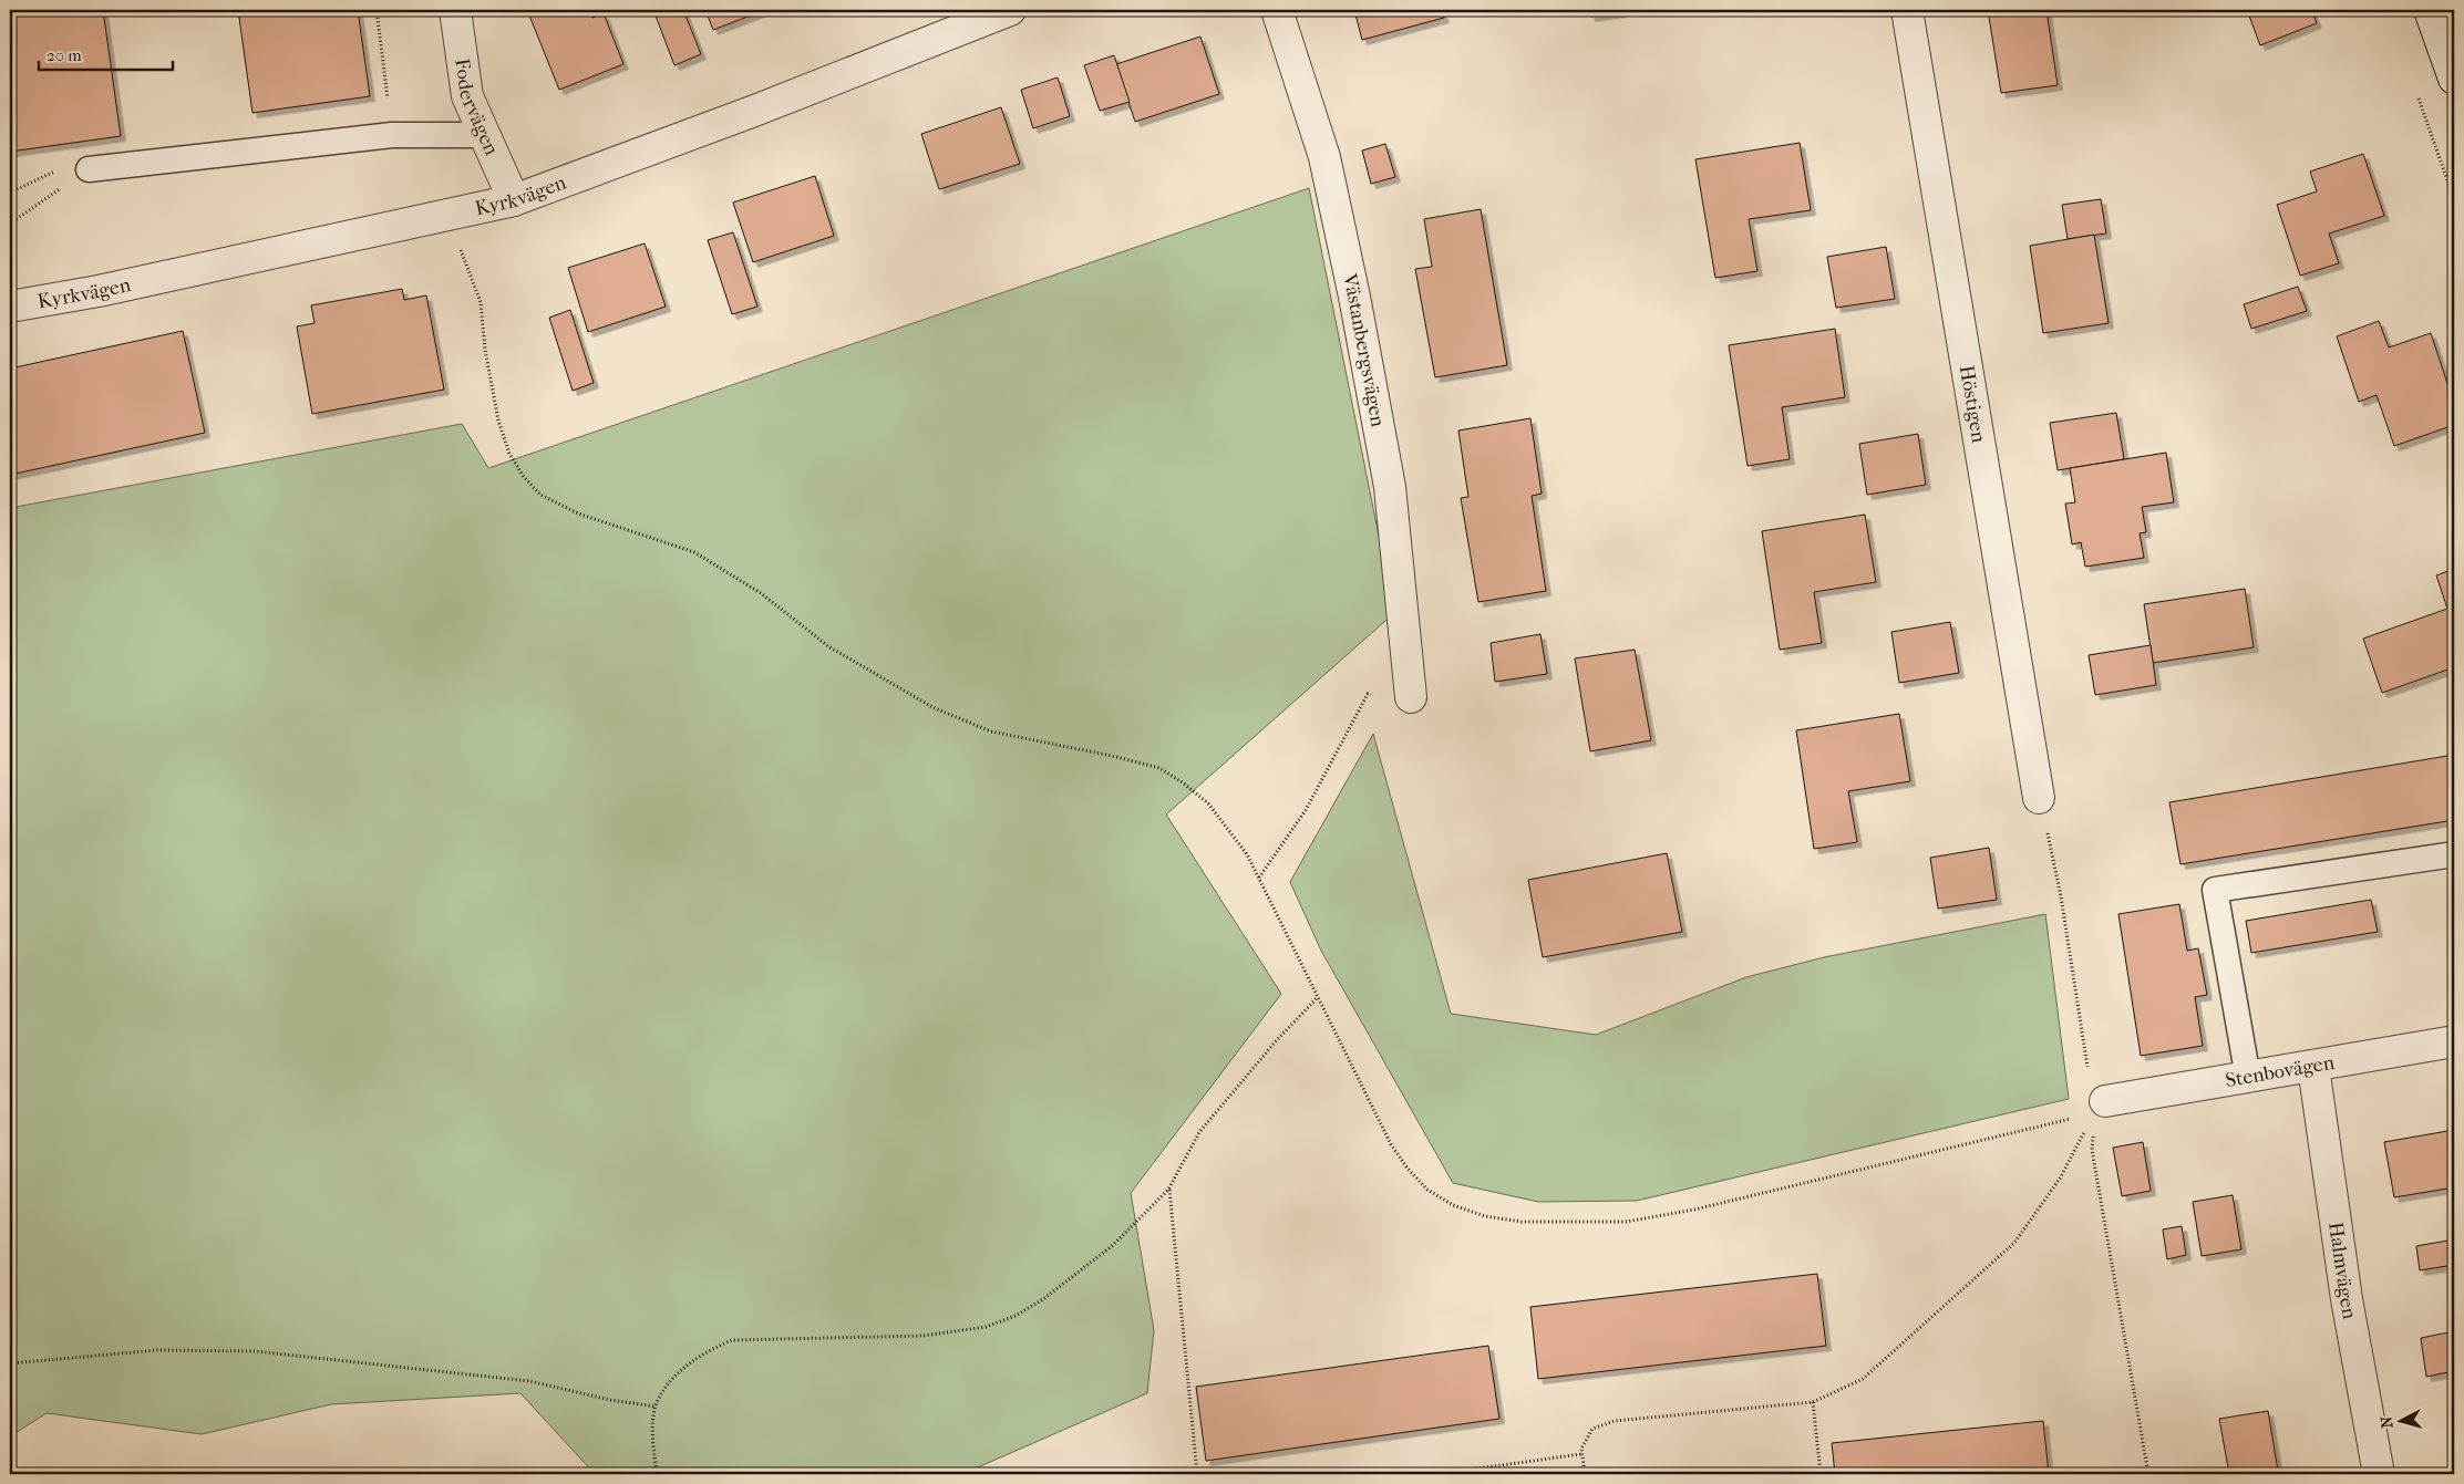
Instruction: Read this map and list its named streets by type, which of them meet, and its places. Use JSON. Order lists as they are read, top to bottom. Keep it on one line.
{"streets":{"street":["Fodervägen","Kyrkvägen","Västanbergsvägen","Höstigen","Stenbovägen","Halmvägen"]},"crossings":[["Fodervägen","Kyrkvägen"],["Stenbovägen","Halmvägen"]],"scale_bar":"20 m","north":"left"}
